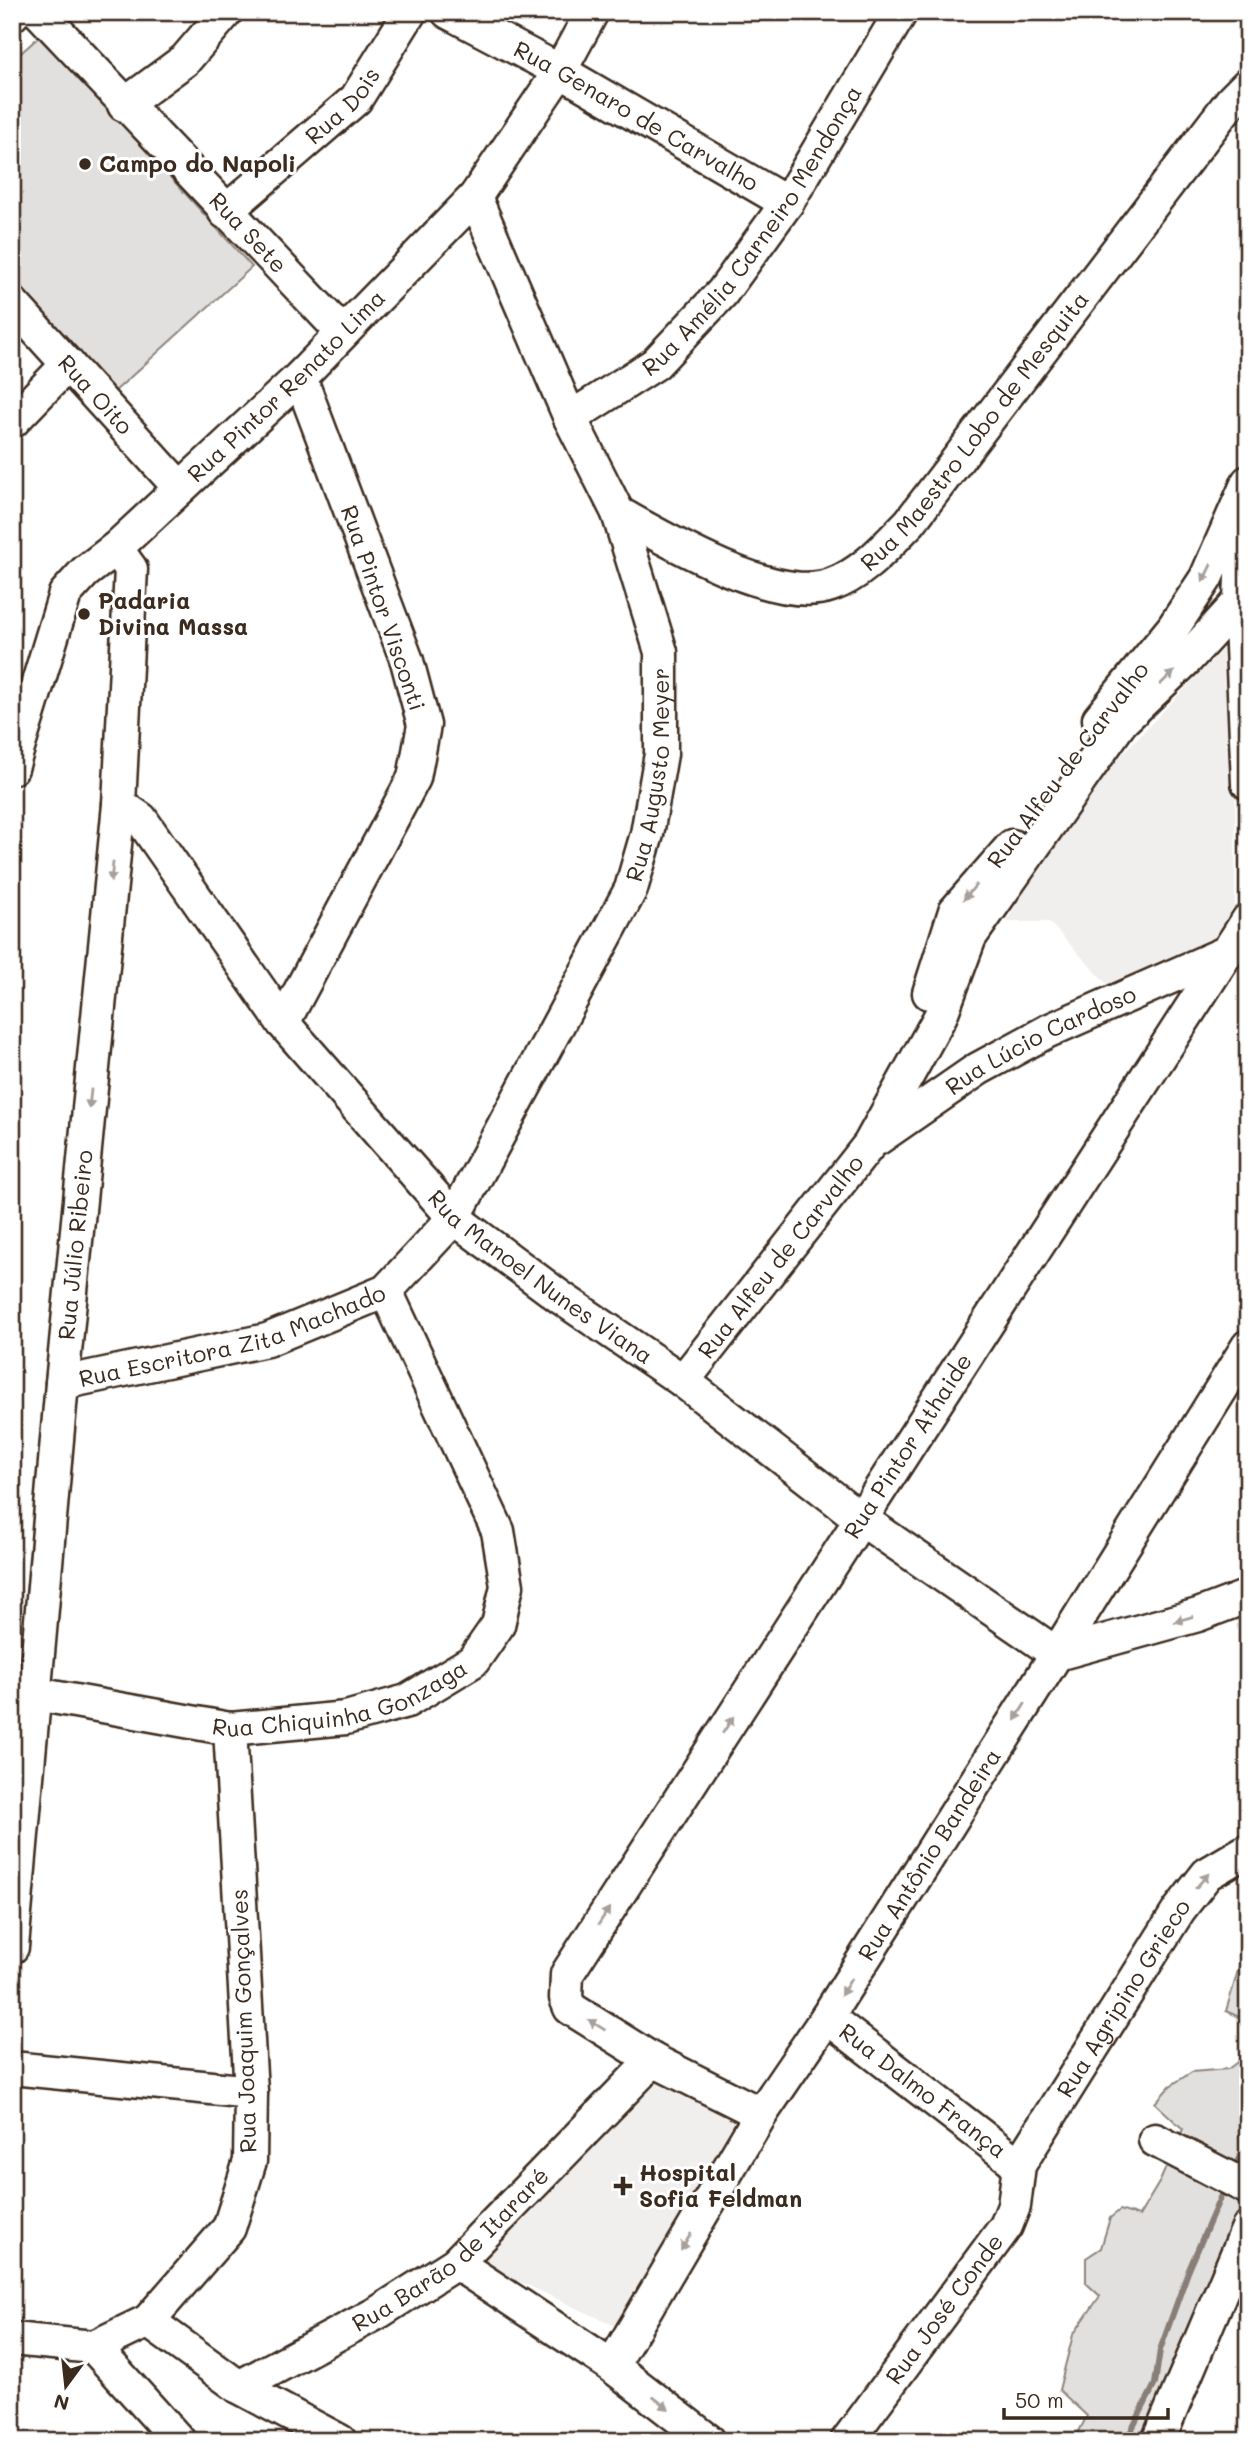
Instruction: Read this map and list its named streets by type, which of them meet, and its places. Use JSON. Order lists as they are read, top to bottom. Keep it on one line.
{"streets":{"street":["Rua Dois","Rua Genaro de Carvalho","Rua Amélia Carneiro Mendonça","Rua Sete","Rua Pintor Renato Lima","Rua Oito","Rua Maestro Lobo de Mesquita","Rua Pintor Visconti","Rua Alfeu de Carvalho","Rua Augusto Meyer","Rua Lúcio Cardoso","Rua Júlio Ribeiro","Rua Manoel Nunes Viana","Rua Escritora Zita Machado","Rua Pintor Athaide","Rua Chiquinha Gonzaga","Rua Antônio Bandeira","Rua Agripino Grieco","Rua Joaquim Gonçalves","Rua Dalmo França","Rua Barão de Itararé","Rua José Conde"]},"crossings":[["Rua Dois","Rua Sete"],["Rua Genaro de Carvalho","Rua Amélia Carneiro Mendonça"],["Rua Genaro de Carvalho","Rua Pintor Renato Lima"],["Rua Amélia Carneiro Mendonça","Rua Augusto Meyer"],["Rua Sete","Rua Pintor Renato Lima"],["Rua Pintor Renato Lima","Rua Oito"],["Rua Pintor Renato Lima","Rua Pintor Visconti"],["Rua Pintor Renato Lima","Rua Augusto Meyer"],["Rua Pintor Renato Lima","Rua Júlio Ribeiro"],["Rua Maestro Lobo de Mesquita","Rua Augusto Meyer"],["Rua Pintor Visconti","Rua Manoel Nunes Viana"],["Rua Alfeu de Carvalho","Rua Lúcio Cardoso"],["Rua Alfeu de Carvalho","Rua Manoel Nunes Viana"],["Rua Augusto Meyer","Rua Manoel Nunes Viana"],["Rua Augusto Meyer","Rua Escritora Zita Machado"],["Rua Lúcio Cardoso","Rua Pintor Athaide"],["Rua Júlio Ribeiro","Rua Manoel Nunes Viana"],["Rua Júlio Ribeiro","Rua Escritora Zita Machado"],["Rua Júlio Ribeiro","Rua Chiquinha Gonzaga"],["Rua Manoel Nunes Viana","Rua Escritora Zita Machado"],["Rua Manoel Nunes Viana","Rua Pintor Athaide"],["Rua Manoel Nunes Viana","Rua Antônio Bandeira"],["Rua Escritora Zita Machado","Rua Chiquinha Gonzaga"],["Rua Pintor Athaide","Rua Barão de Itararé"],["Rua Chiquinha Gonzaga","Rua Joaquim Gonçalves"],["Rua Antônio Bandeira","Rua Dalmo França"],["Rua Agripino Grieco","Rua Dalmo França"],["Rua Agripino Grieco","Rua José Conde"],["Rua Dalmo França","Rua José Conde"]],"one_way":["Rua Júlio Ribeiro","Rua Pintor Athaide","Rua Antônio Bandeira","Rua Agripino Grieco"],"places":{"other":["Campo do Napoli","Padaria Divina Massa"],"health":["Hospital Sofia Feldman"]},"scale_bar":"50 m","north":"bottom"}
